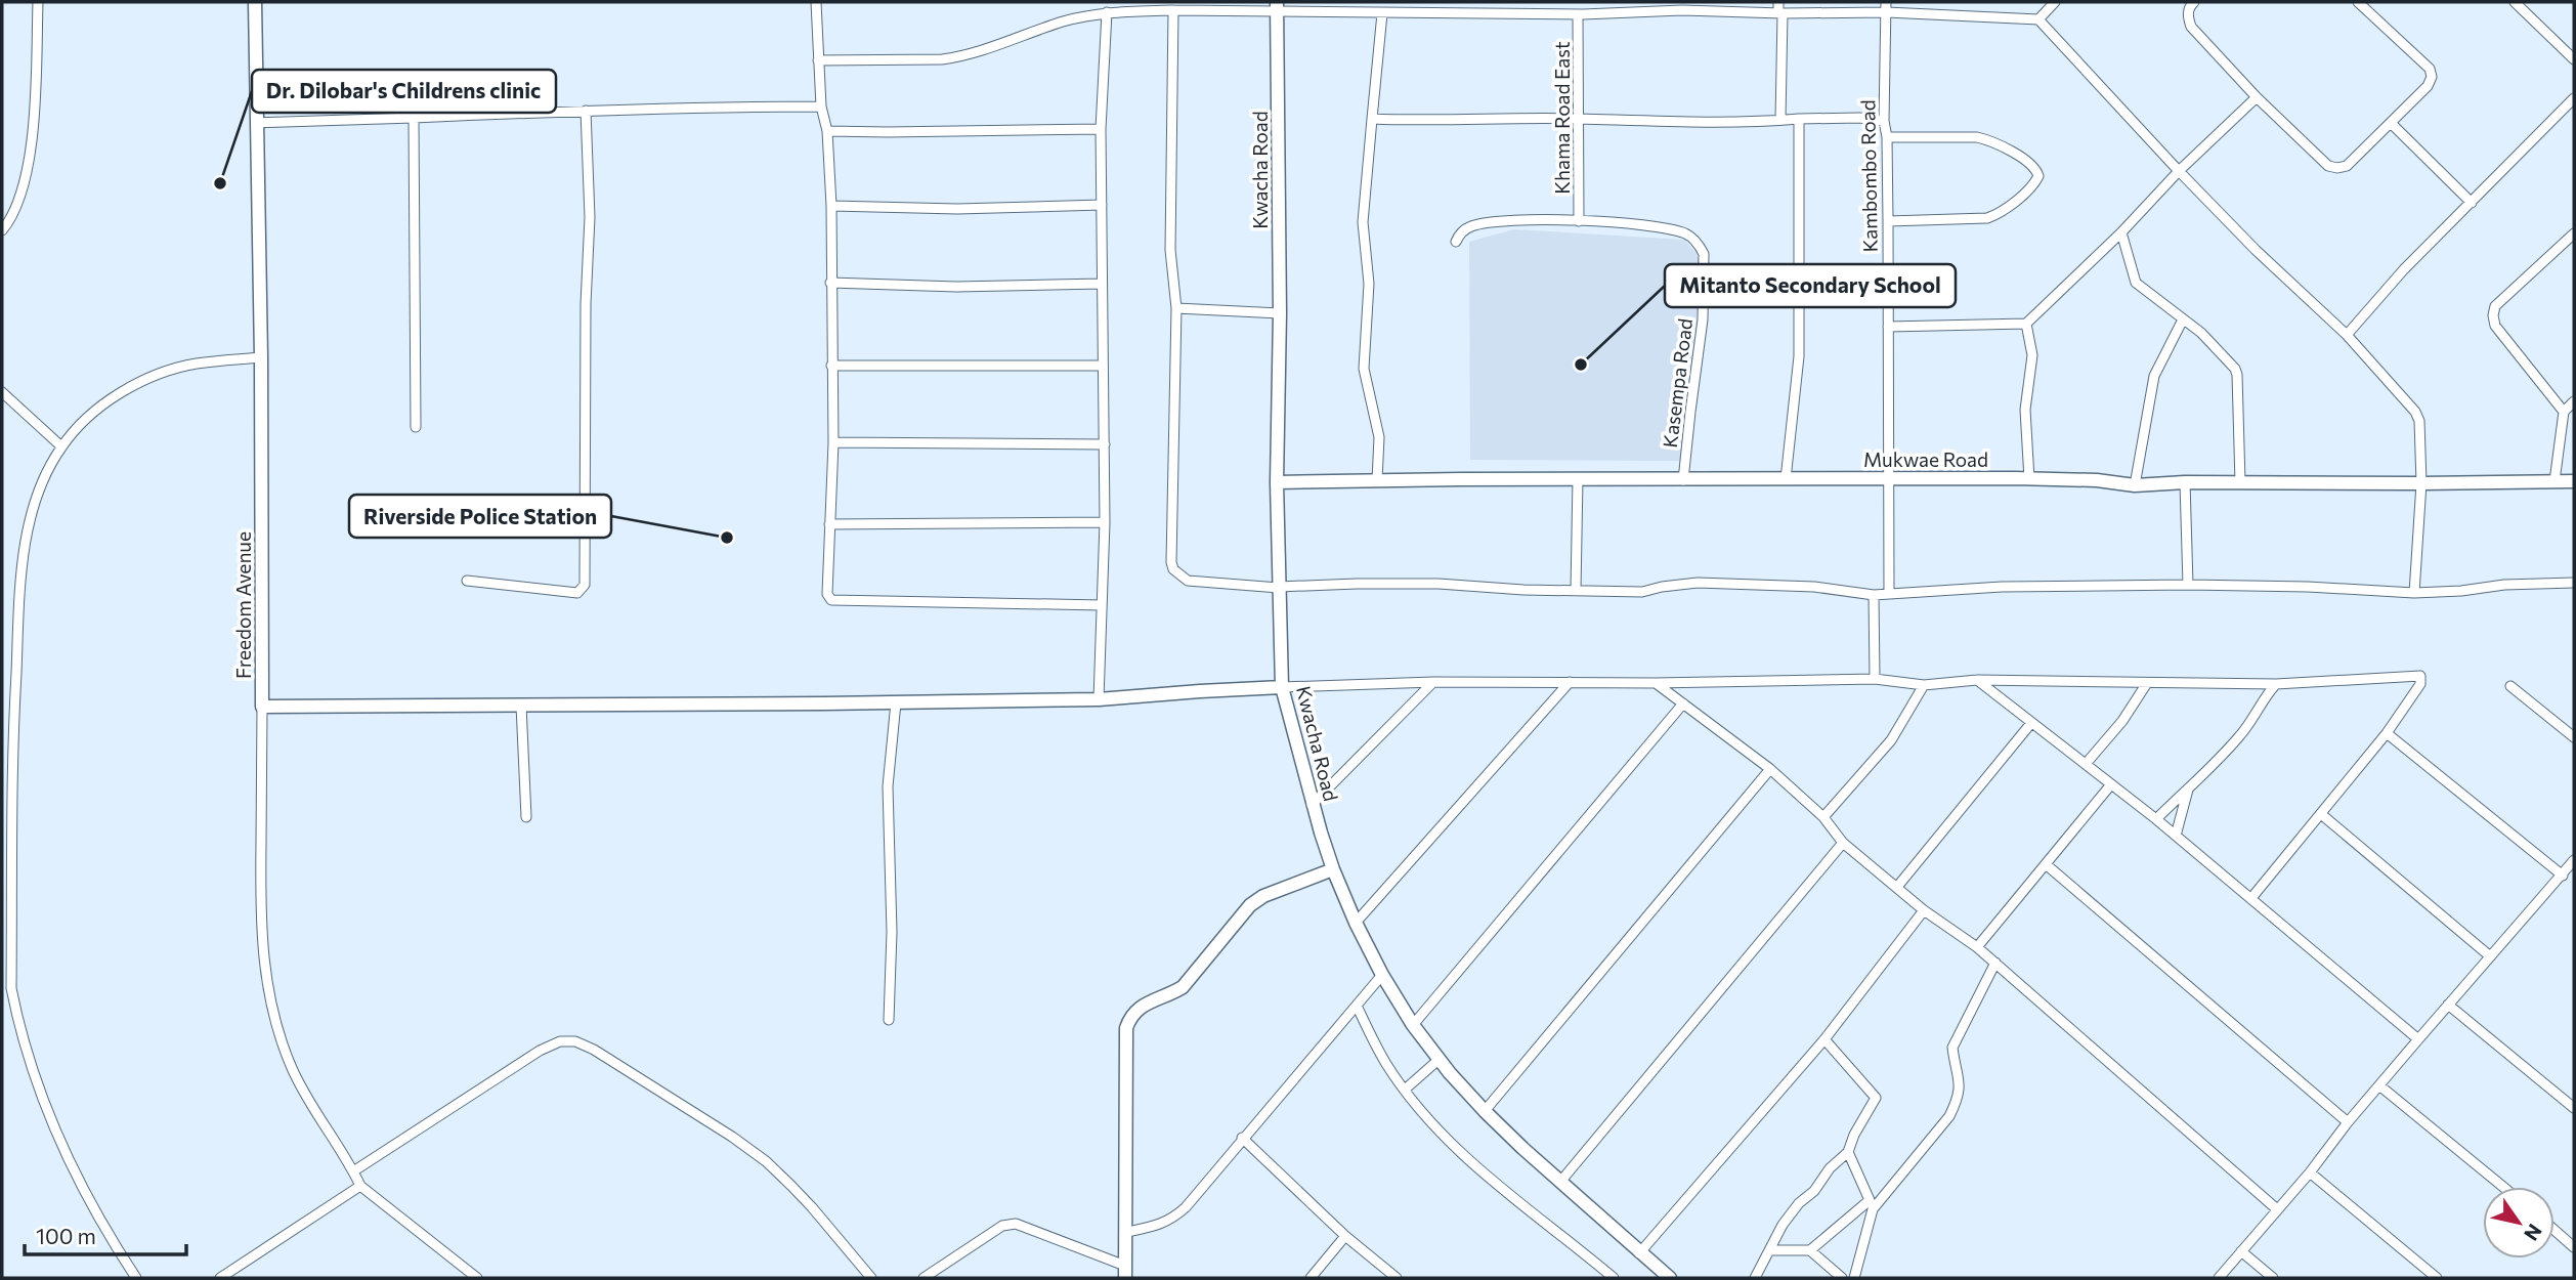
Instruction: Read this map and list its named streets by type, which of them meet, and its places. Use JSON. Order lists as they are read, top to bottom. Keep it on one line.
{"streets":{"main road":["Kwacha Road","Mukwae Road","Freedom Avenue"],"street":["Khama Road East","Kambombo Road","Kasempa Road"]},"crossings":[["Khama Road East","Kasempa Road"],["Kwacha Road","Mukwae Road"],["Kambombo Road","Mukwae Road"],["Kasempa Road","Mukwae Road"]],"places":["Dr. Dilobar's Childrens clinic","Mitanto Secondary School","Riverside Police Station"],"scale_bar":"100 m","north":"bottom right"}
